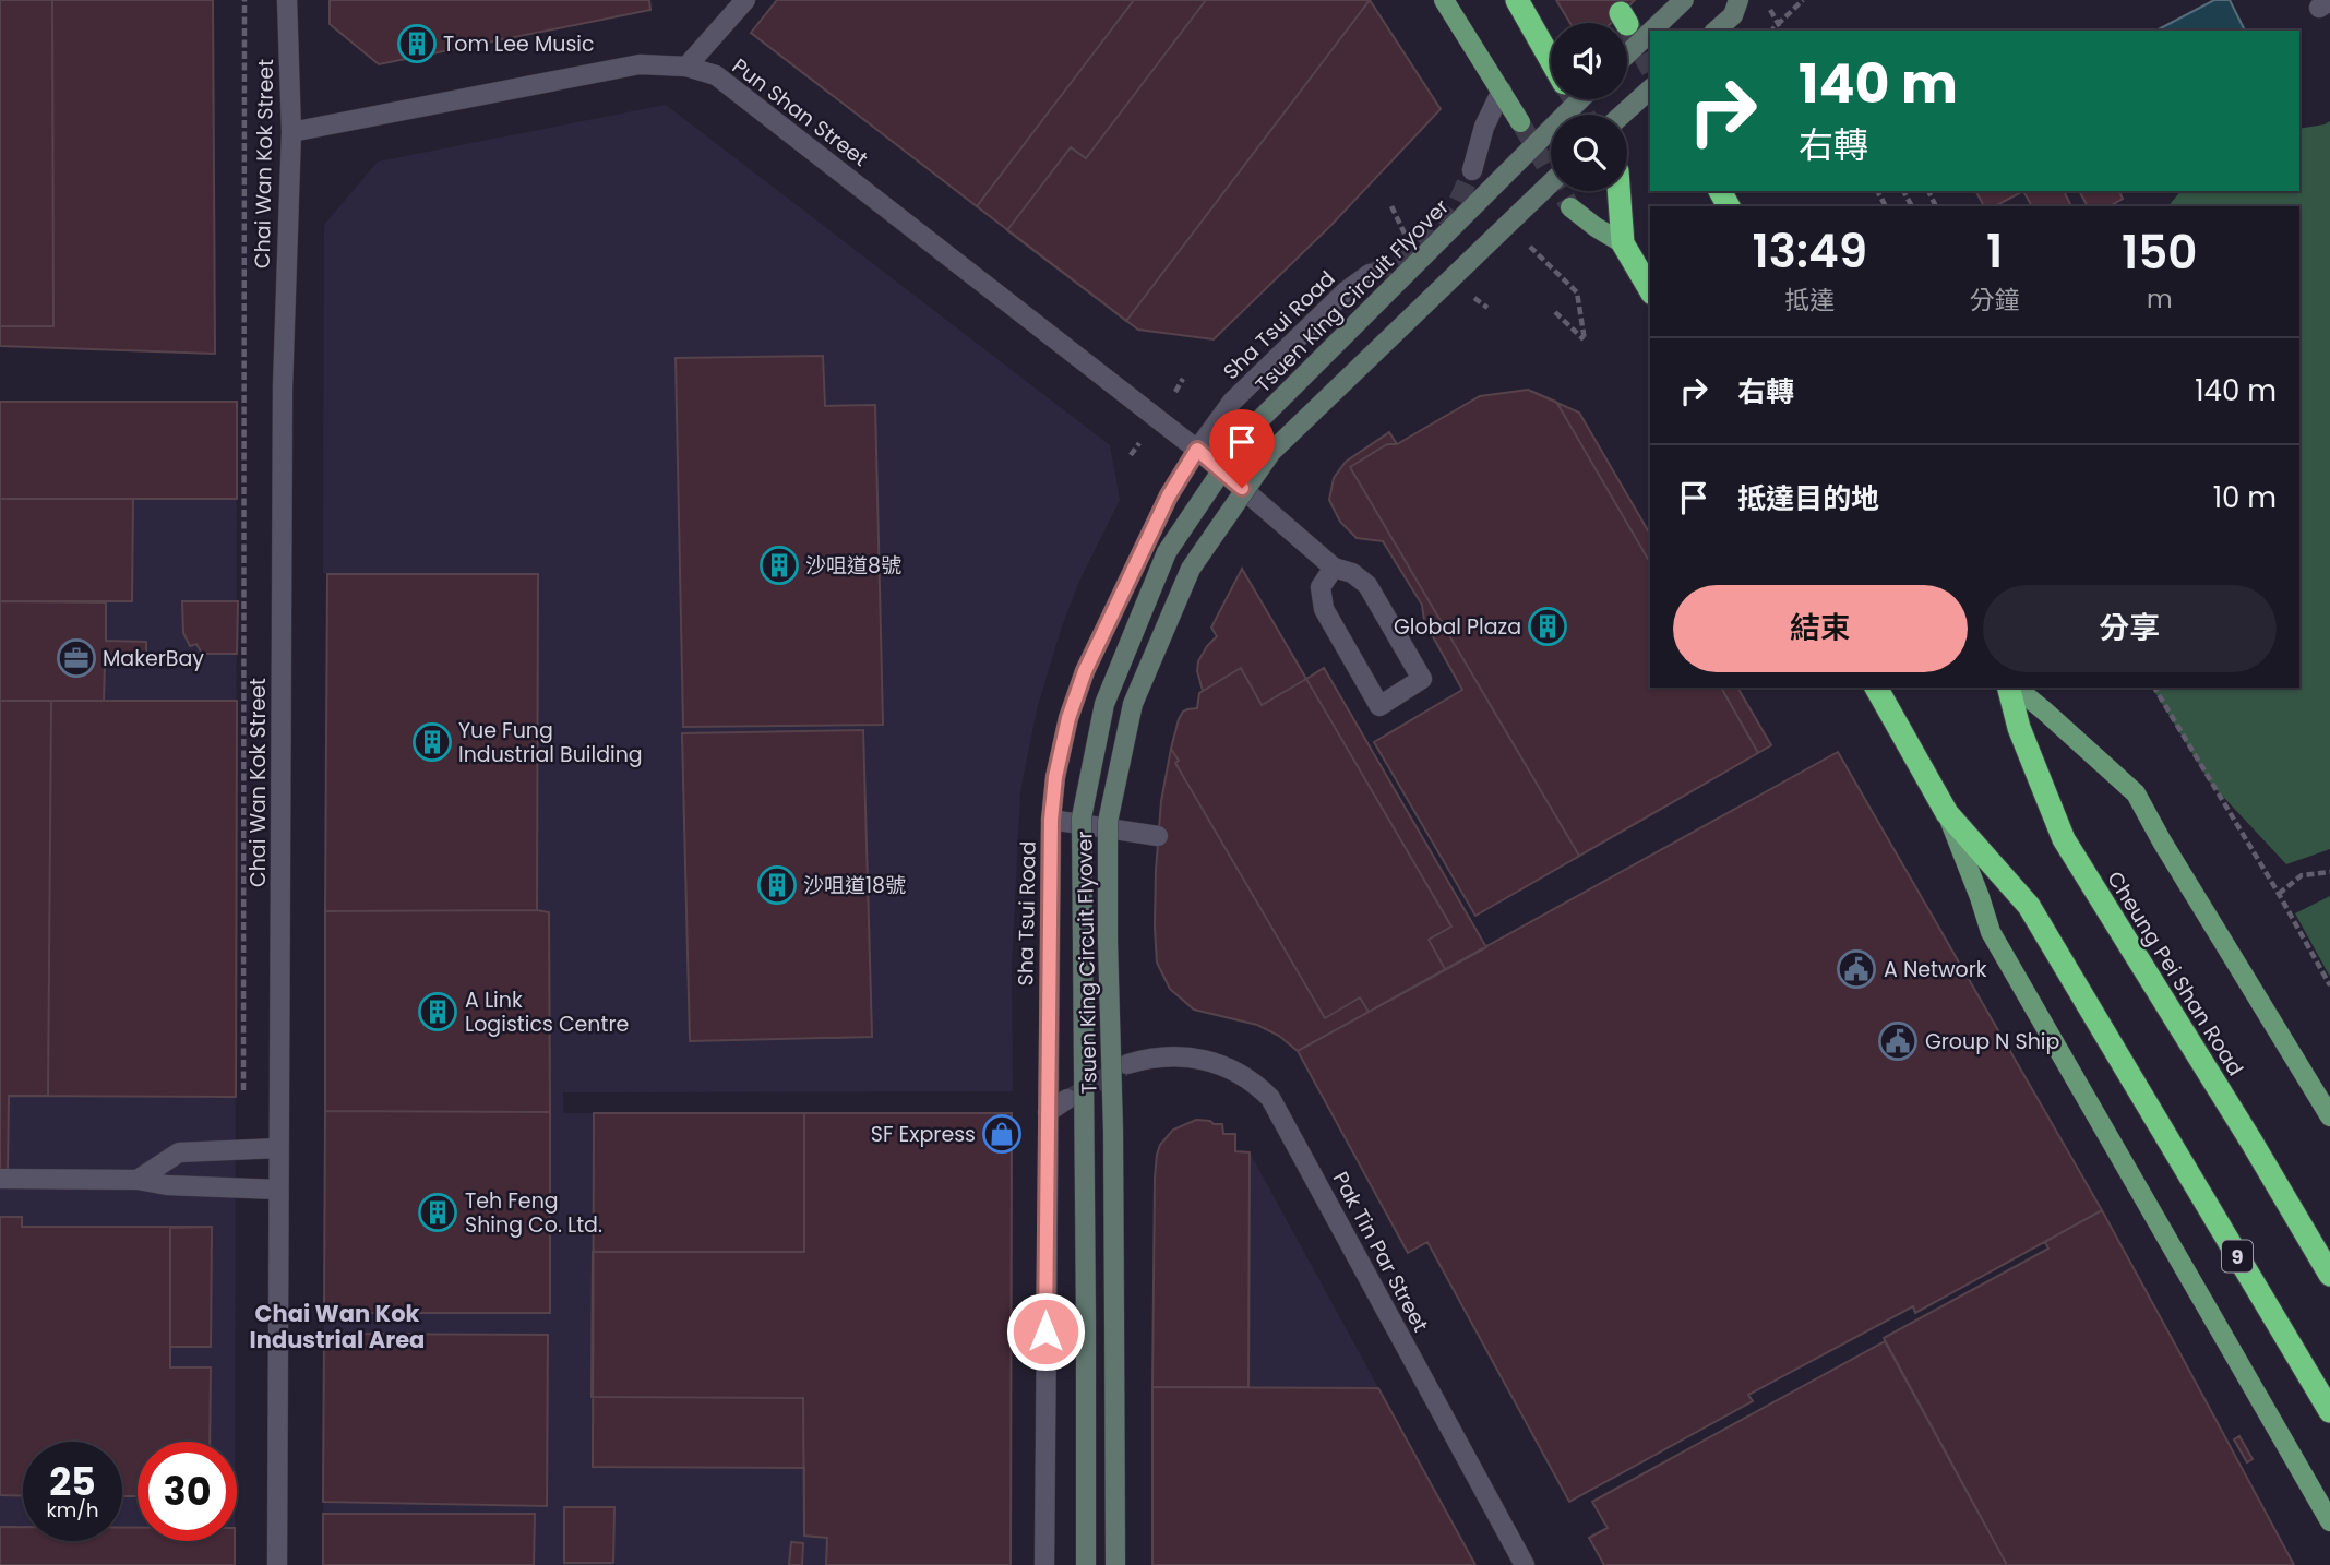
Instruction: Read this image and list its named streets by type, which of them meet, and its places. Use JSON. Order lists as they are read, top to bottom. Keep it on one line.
{"streets":{"highway":["Cheung Pei Shan Road","9"],"street":["Pun Shan Street","Chai Wan Kok Street","Tsuen King Circuit Flyover","Sha Tsui Road","Pak Tin Par Street"]},"crossings":[["Pun Shan Street","Chai Wan Kok Street"],["Pun Shan Street","Sha Tsui Road"]],"districts":["Chai Wan Kok Industrial Area"],"places":{"building":["Tom Lee Music","沙咀道8號","Global Plaza","Yue Fung Industrial Building","沙咀道18號","A Link Logistics Centre","Teh Feng Shing Co. Ltd."],"office":["MakerBay"],"public building":["A Network","Group N Ship"],"shop":["SF Express"]},"page":{"turn":["140 m","右轉"],"eta":["13:49","抵達","1","分鐘","150","m"],"list":[{"name":"右轉","value":"140 m"},{"name":"抵達目的地","value":"10 m"}],"buttons":["結束","分享"],"speed":"25 km/h","limit":"30"}}
